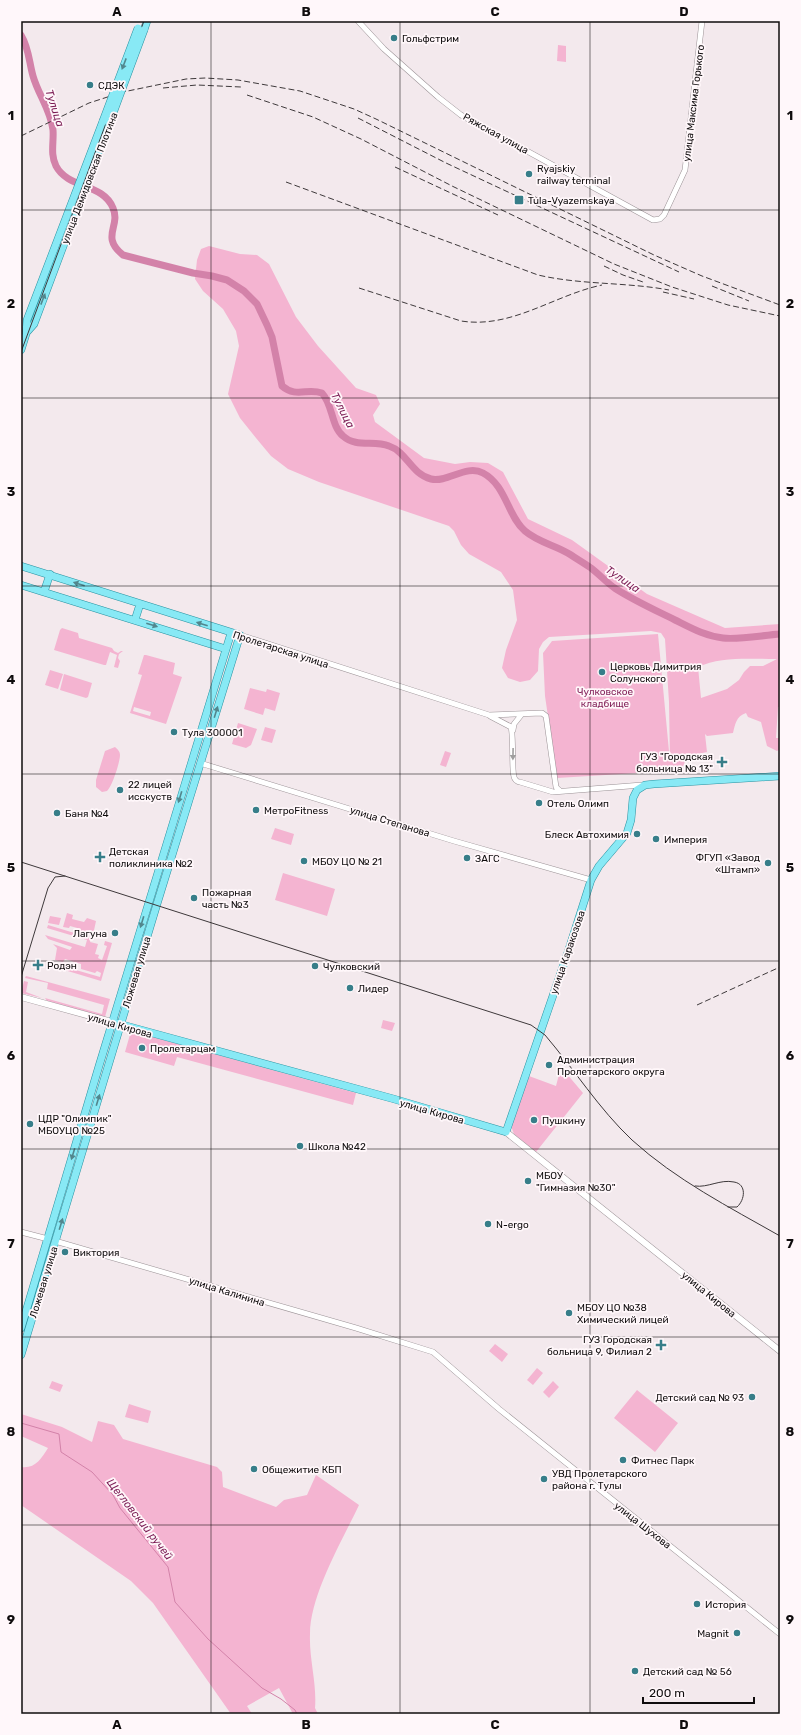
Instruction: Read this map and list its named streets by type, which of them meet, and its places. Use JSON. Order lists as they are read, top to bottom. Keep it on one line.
{"streets":{"main road":["улица Демидовская Плотина","Пролетарская улица","улица Степанова","улица Каракозова","Ложевая улица","улица Кирова","улица Калинина"],"street":["улица Максима Горького","Ряжская улица","улица Шухова"]},"crossings":[["улица Максима Горького","Ряжская улица"],["Пролетарская улица","Ложевая улица"],["улица Степанова","улица Каракозова"],["улица Степанова","Ложевая улица"],["улица Каракозова","улица Кирова"],["Ложевая улица","улица Кирова"],["Ложевая улица","улица Калинина"],["улица Калинина","улица Шухова"]],"water":["Тулица","Щегловский ручей"],"parks":["Чулковское кладбище"],"places":{"other":["Гольфстрим","СДЭК","Ryajskiy railway terminal","Церковь Димитрия Солунского","Тула 300001","22 лицей исскуств","Отель Олимп","МетроFitness","Баня №4","Блеск Автохимия","Империя","ЗАГС","МБОУ ЦО № 21","ФГУП «Завод «Штамп»","Пожарная часть №3","Лагуна","Чулковский","Лидер","Пролетарцам","Администрация Пролетарского округа","Пушкину","ЦДР \"Олимпик\" МБОУЦО №25","Школа №42","МБОУ \"Гимназия №30\"","N-ergo","Виктория","МБОУ ЦО №38 Химический лицей","Детский сад № 93","Фитнес Парк","Общежитие КБП","УВД Пролетарского района г. Тулы","История","Magnit","Детский сад № 56"],"transit":["Tula-Vyazemskaya"],"health":["ГУЗ \"Городская больница № 13\"","Детская поликлиника №2","Родэн","ГУЗ Городская больница 9, Филиал 2"]},"scale_bar":"200 m","grid":{"columns":["A","B","C","D"],"rows":["1","2","3","4","5","6","7","8","9"]}}
